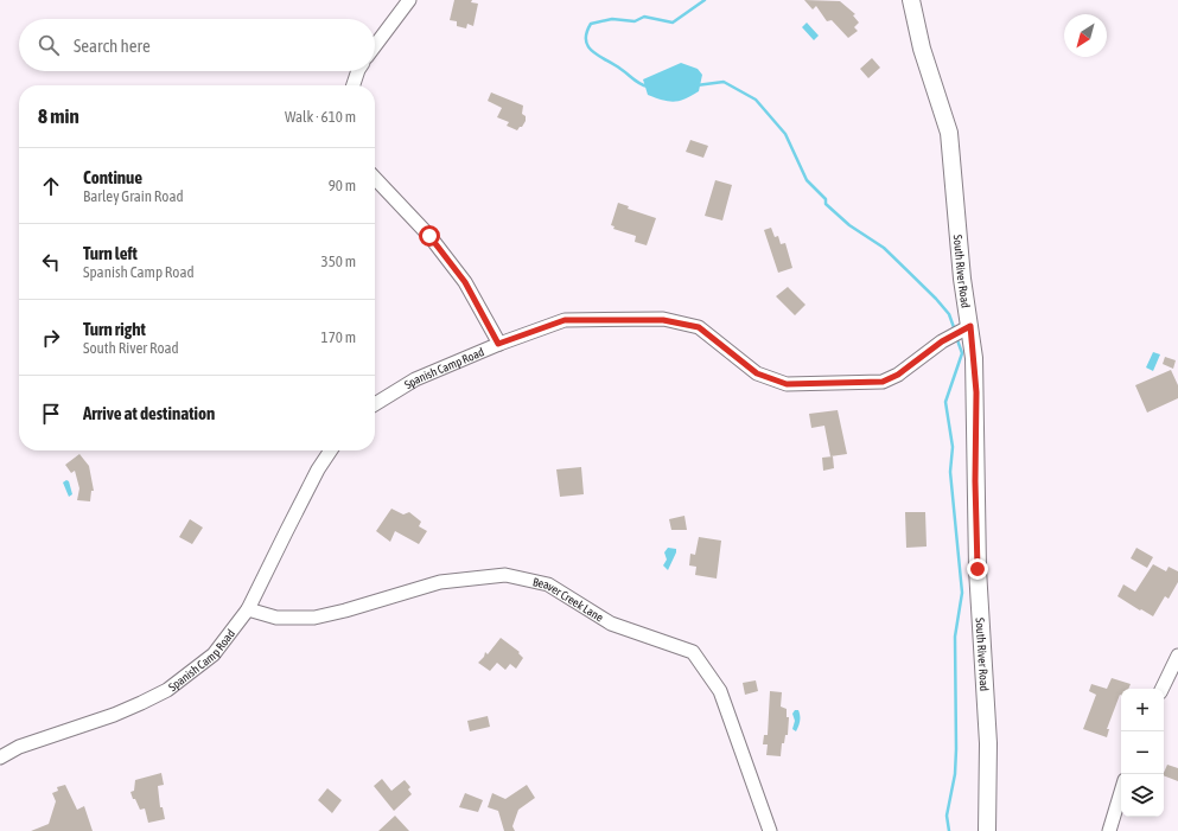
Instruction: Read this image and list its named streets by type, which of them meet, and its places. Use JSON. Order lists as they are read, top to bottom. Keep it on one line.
{"streets":{"main road":["South River Road"],"street":["Spanish Camp Road","Beaver Creek Lane"]},"crossings":[["South River Road","Spanish Camp Road"],["Spanish Camp Road","Beaver Creek Lane"]],"north":"bottom left","page":{"search":"Search here","heading":["8 min","Walk · 610 m"],"list":[["Continue","Barley Grain Road","90 m"],["Turn left","Spanish Camp Road","350 m"],["Turn right","South River Road","170 m"],"Arrive at destination"],"map_buttons":["+","−"]}}
